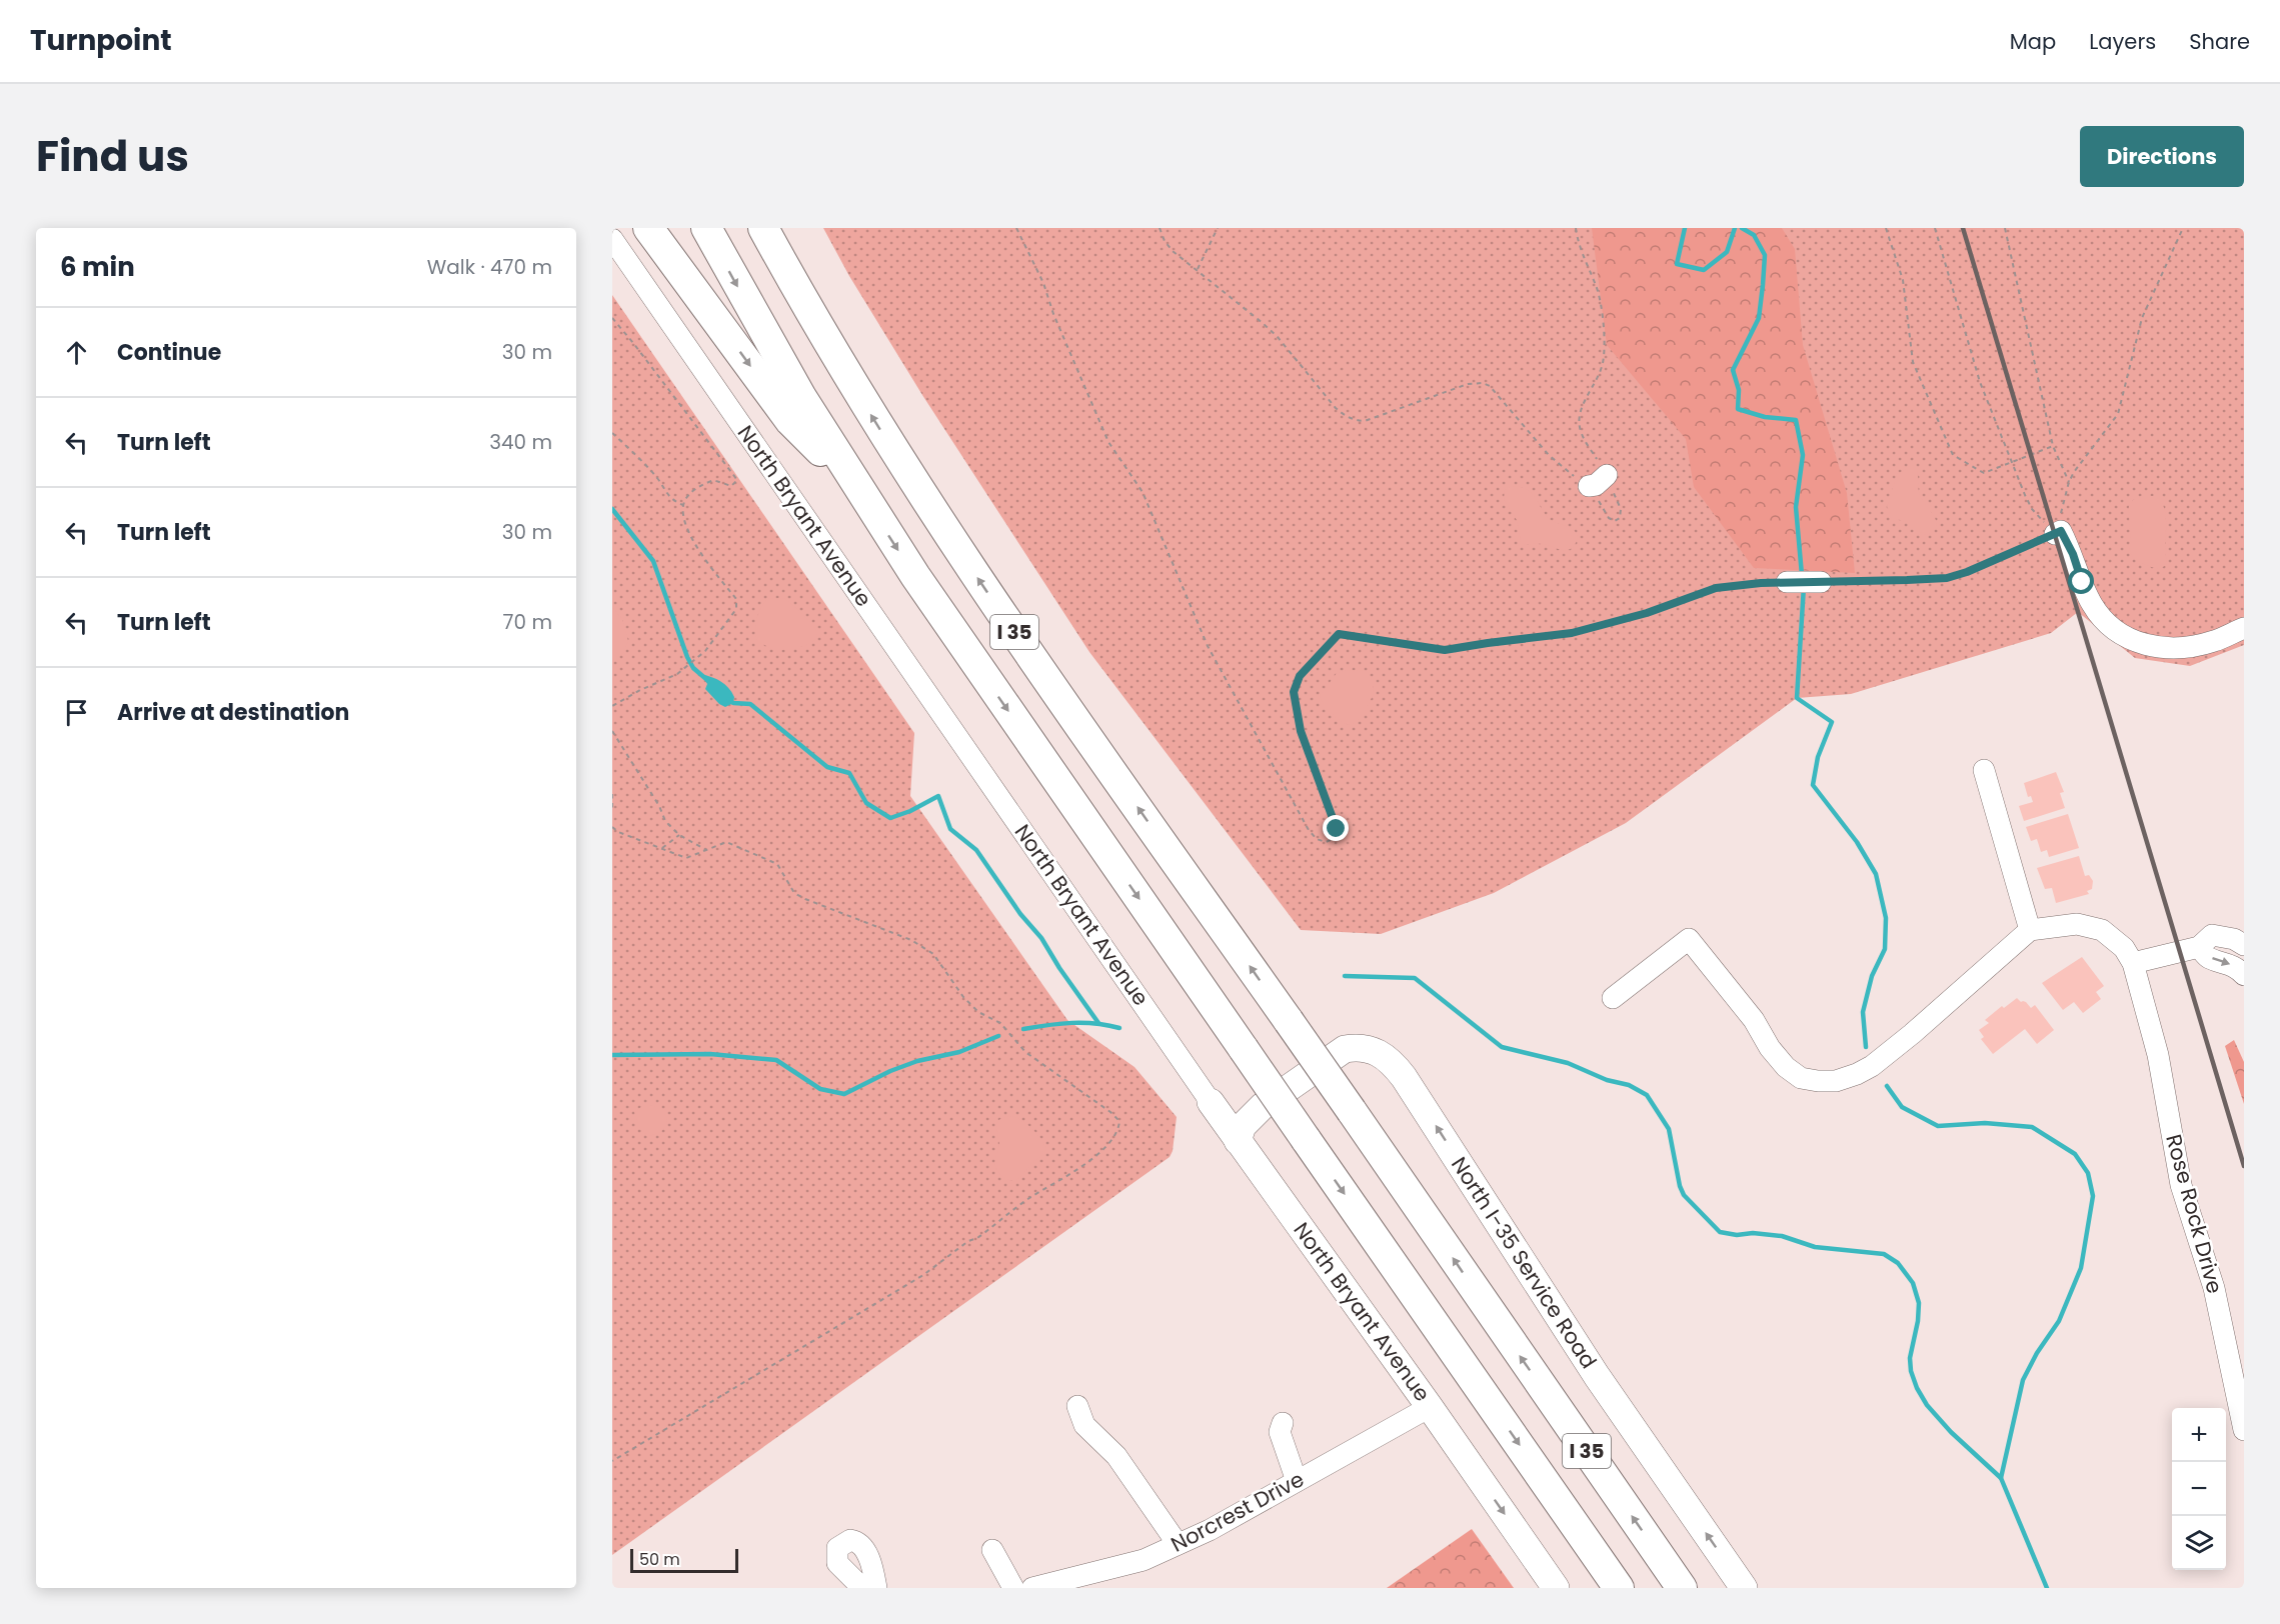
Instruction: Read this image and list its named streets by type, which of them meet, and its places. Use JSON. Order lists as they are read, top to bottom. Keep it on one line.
{"streets":{"highway":["I 35"],"main road":["North Bryant Avenue","North I-35 Service Road"],"street":["Rose Rock Drive","Norcrest Drive"]},"crossings":[["North Bryant Avenue","North I-35 Service Road"],["North Bryant Avenue","Norcrest Drive"]],"one_way":["North I-35 Service Road"],"scale_bar":"50 m","page":{"header":"Turnpoint","nav":["Map","Layers","Share"],"title":"Find us","buttons":"Directions","heading":["6 min","Walk · 470 m"],"list":[["Continue","30 m"],["Turn left","340 m"],["Turn left","30 m"],["Turn left","70 m"],"Arrive at destination"],"map_buttons":["+","−"],"scale":"50 m"}}
